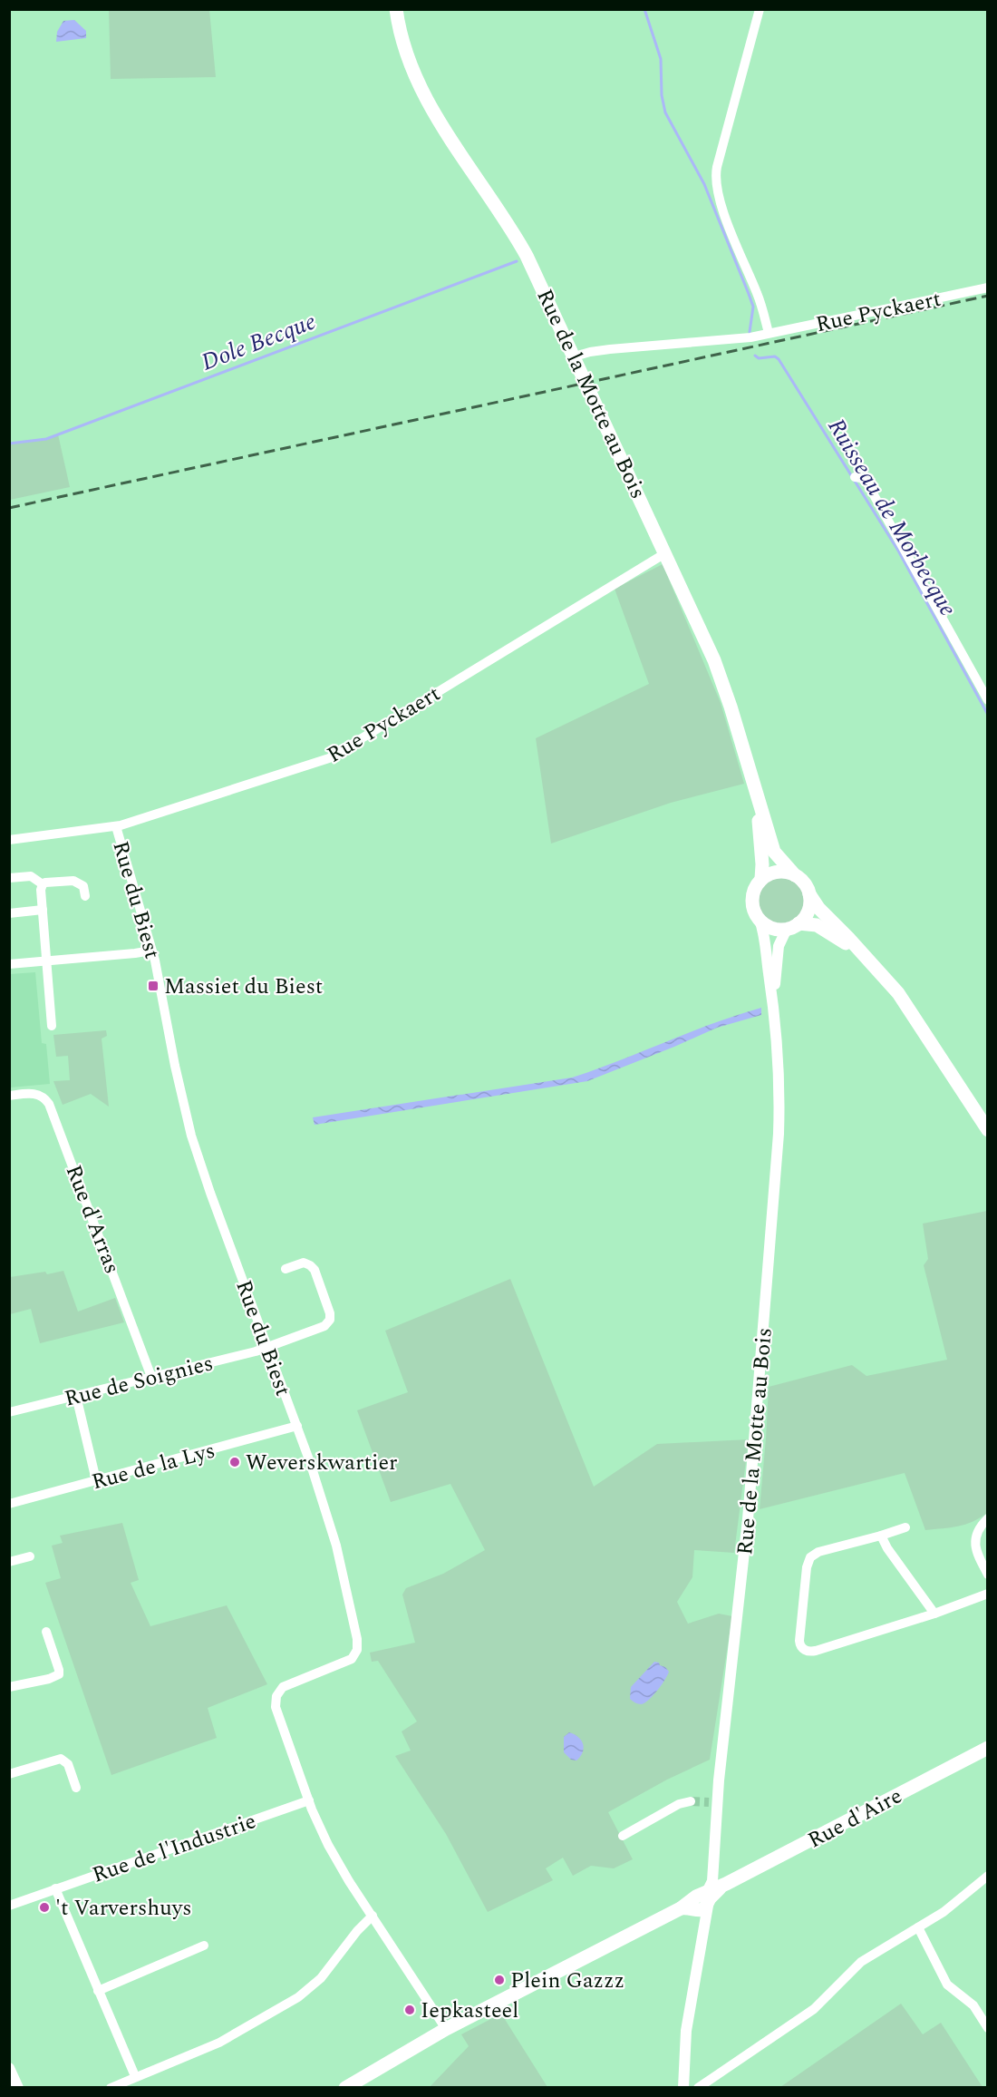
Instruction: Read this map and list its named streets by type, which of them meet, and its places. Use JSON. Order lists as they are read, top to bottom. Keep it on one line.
{"streets":{"main road":["Rue de la Motte au Bois","Rue d'Aire"],"street":["Rue Pyckaert","Rue du Biest","Rue d'Arras","Rue de Soignies","Rue de la Lys","Rue de l'Industrie"]},"crossings":[["Rue Pyckaert","Rue de la Motte au Bois"],["Rue Pyckaert","Rue du Biest"],["Rue de la Motte au Bois","Rue d'Aire"],["Rue du Biest","Rue de Soignies"],["Rue du Biest","Rue de la Lys"],["Rue du Biest","Rue de l'Industrie"],["Rue d'Arras","Rue de Soignies"]],"water":["Dole Becque","Ruisseau de Morbecque"],"places":{"transit":["Massiet du Biest"],"other":["Weverskwartier","'t Varvershuys","Plein Gazzz","Iepkasteel"]}}
